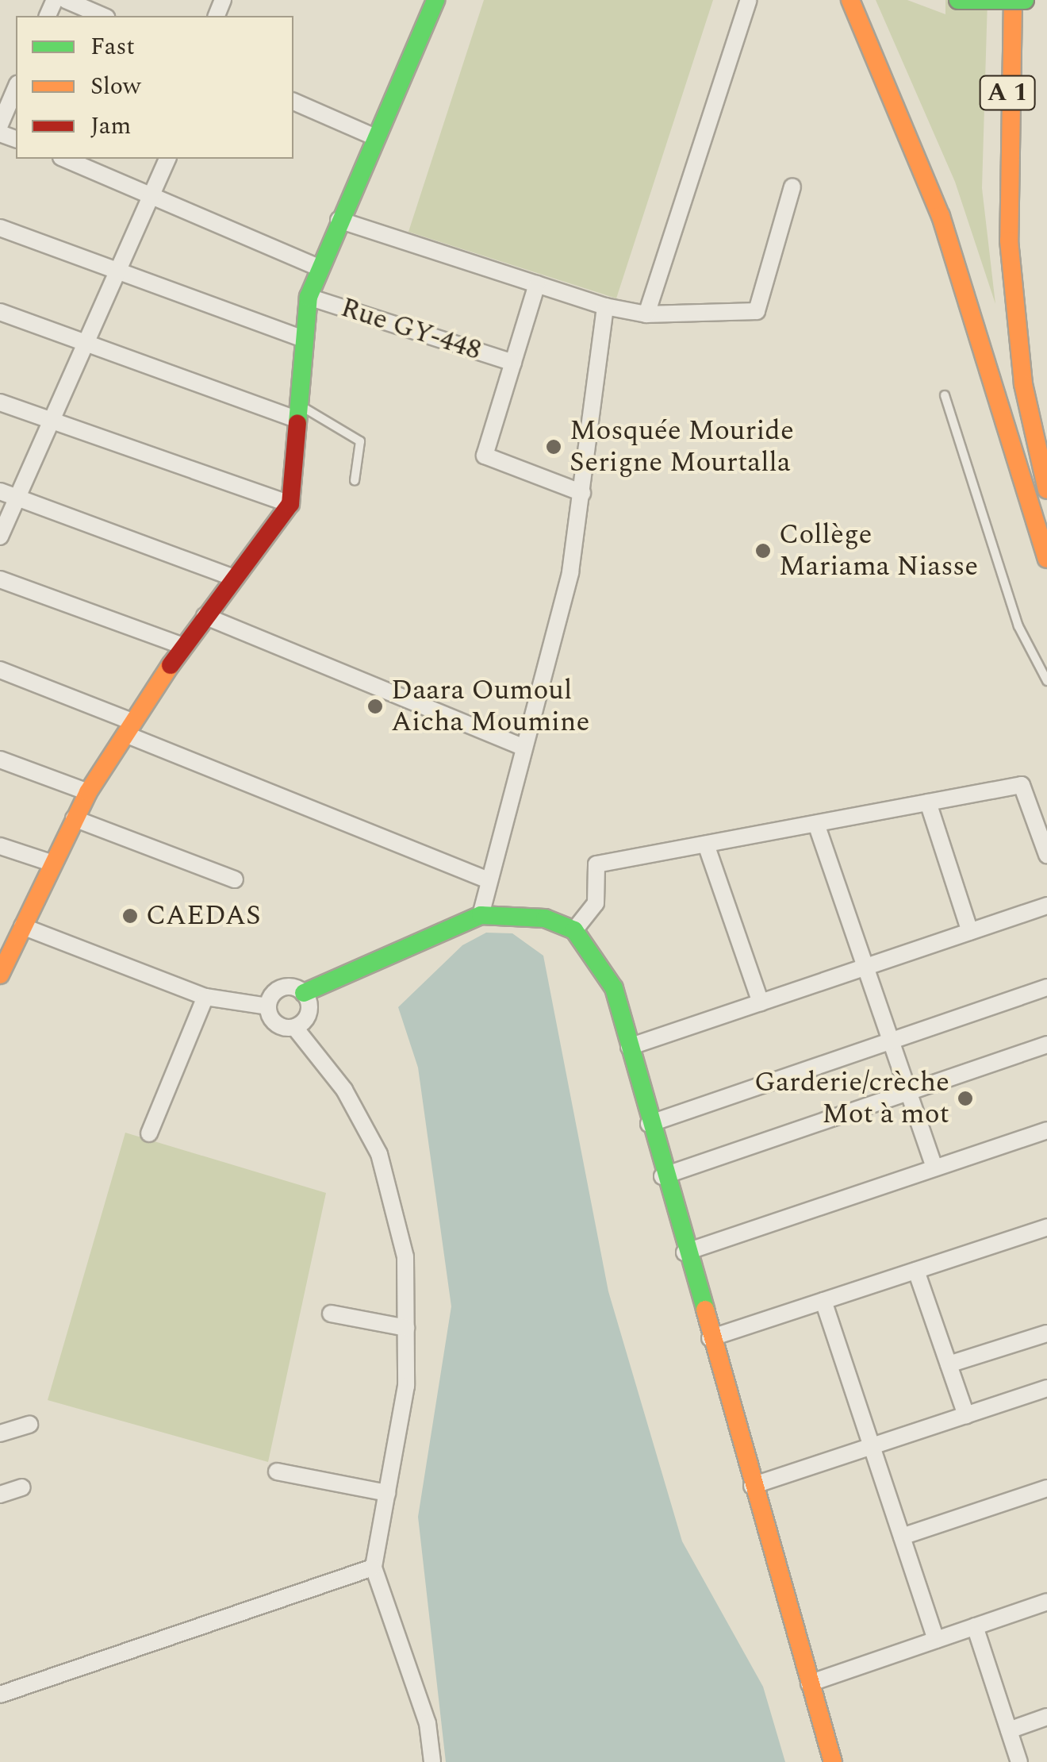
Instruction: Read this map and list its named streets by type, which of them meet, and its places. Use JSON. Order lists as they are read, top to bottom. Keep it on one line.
{"streets":{"main road":["A 1"],"street":["Rue GY-448"]},"places":["Mosquée Mouride Serigne Mourtalla","Collège Mariama Niasse","Daara Oumoul Aicha Moumine","CAEDAS","Garderie/crèche Mot à mot"],"legend":["Fast","Slow","Jam"]}
